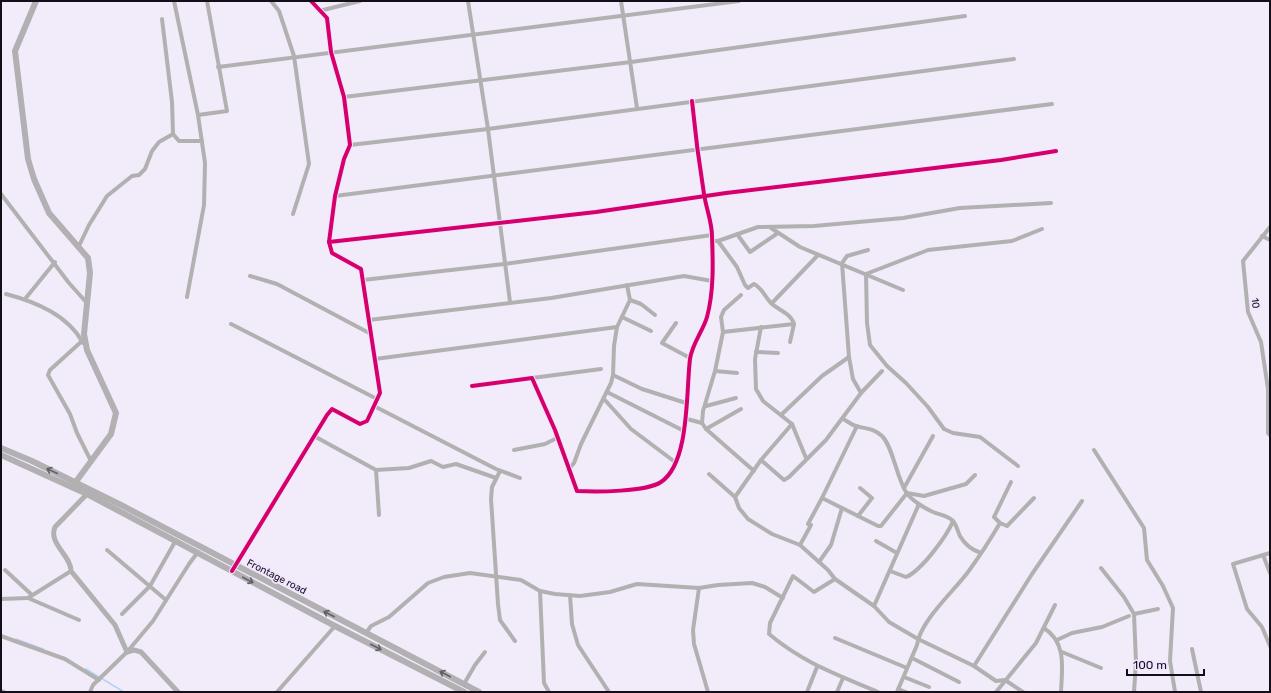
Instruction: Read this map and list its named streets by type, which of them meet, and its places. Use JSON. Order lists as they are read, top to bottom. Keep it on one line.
{"streets":{"main road":["Frontage road"],"street":["10"]},"scale_bar":"100 m"}
